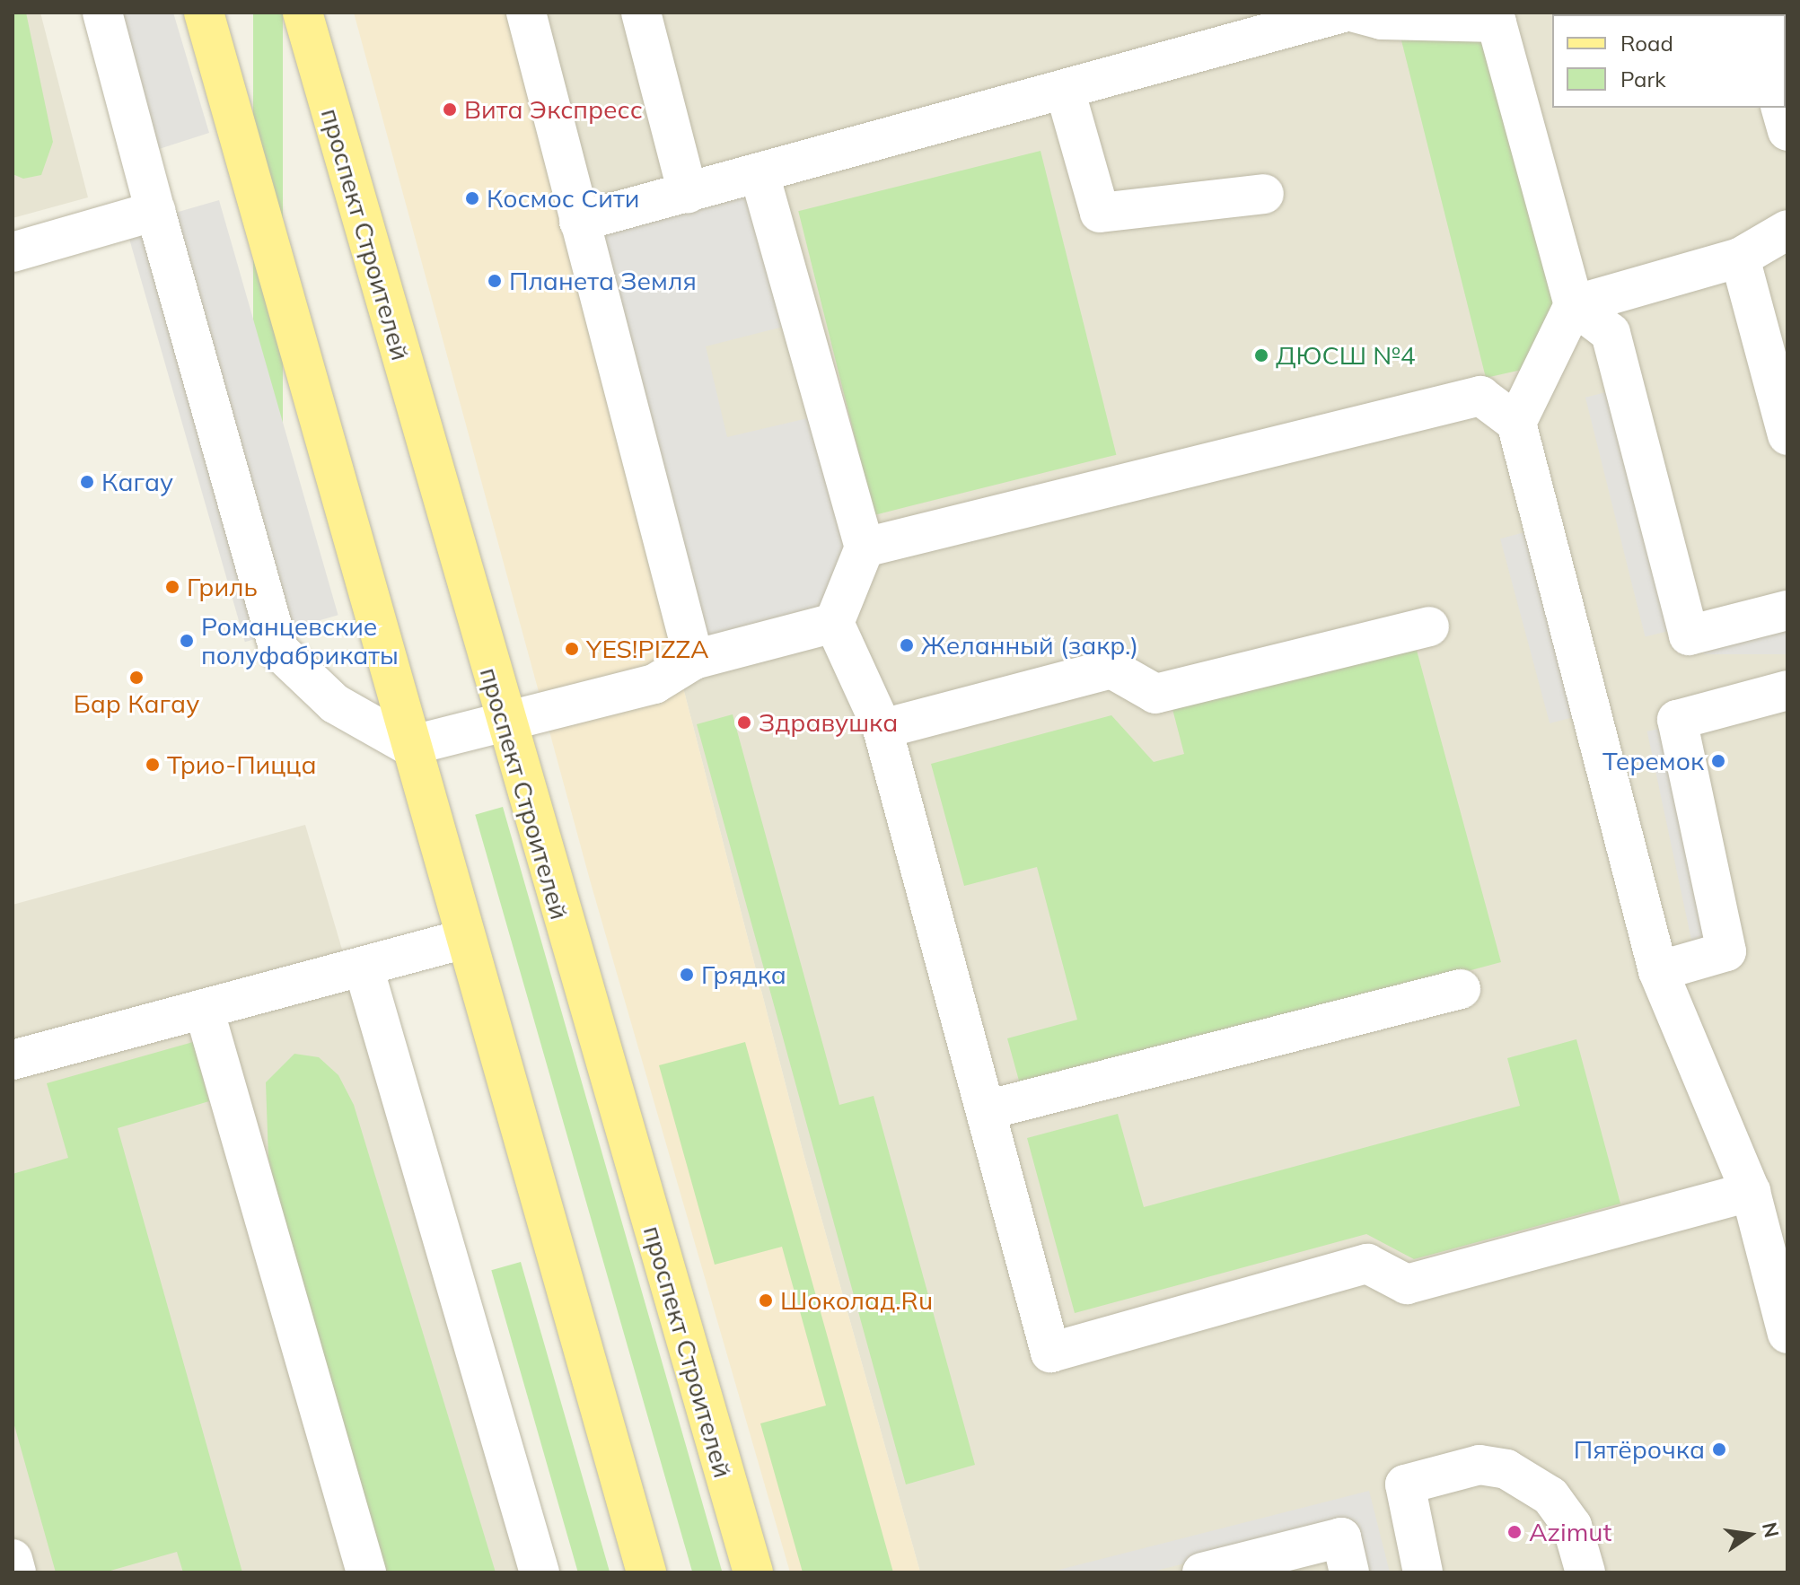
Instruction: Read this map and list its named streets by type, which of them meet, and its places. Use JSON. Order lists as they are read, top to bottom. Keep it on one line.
{"streets":{"main road":["проспект Строителей"]},"places":["Вита Экспресс","Космос Сити","Планета Земля","ДЮСШ №4","Кагау","Гриль","Романцевские полуфабрикаты","Желанный (закр.)","YES!PIZZA","Бар Кагау","Здравушка","Теремок","Трио-Пицца","Грядка","Шоколад.Ru","Пятёрочка","Azimut"],"legend":["Road","Park"],"north":"right"}
